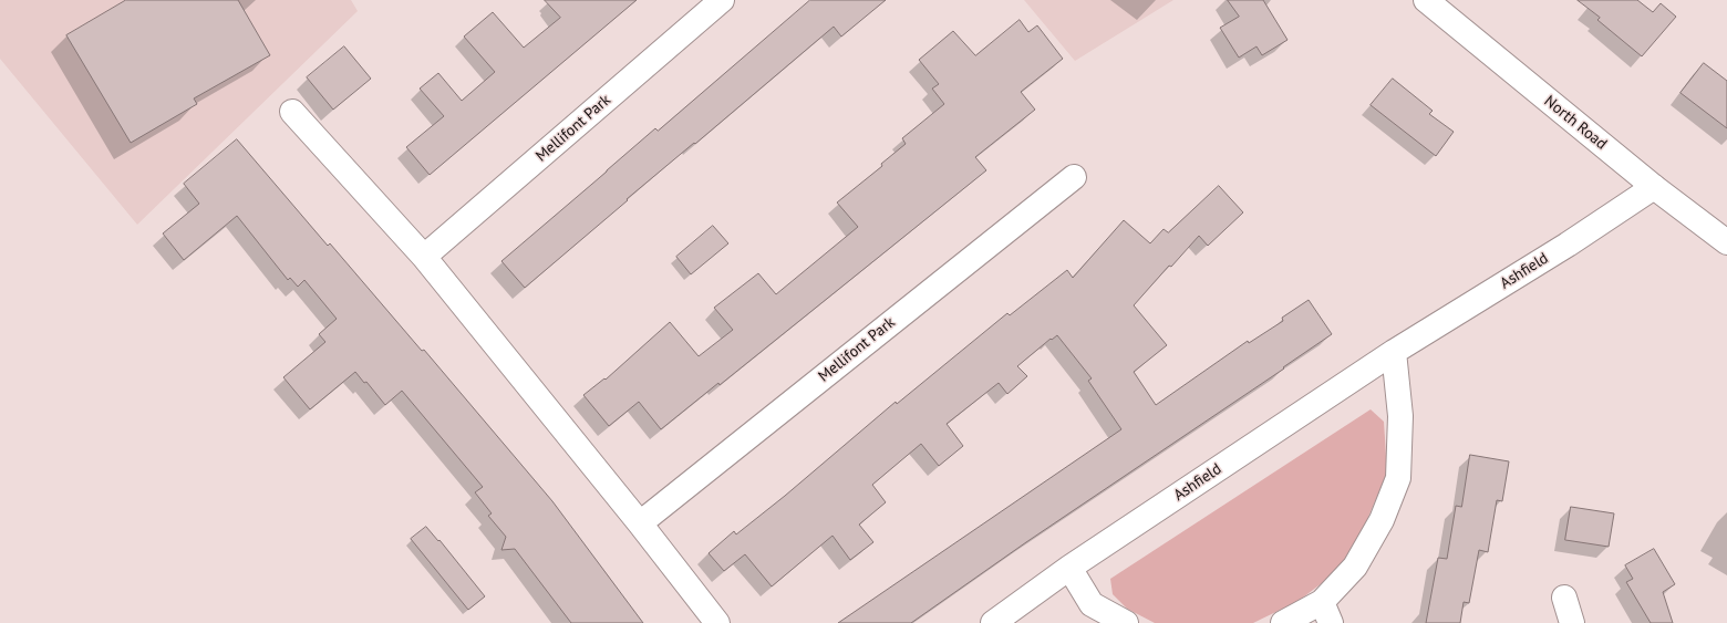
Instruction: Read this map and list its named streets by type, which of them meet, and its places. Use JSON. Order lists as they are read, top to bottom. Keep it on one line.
{"streets":{"street":["North Road","Mellifont Park","Ashfield"]},"crossings":[["North Road","Ashfield"]]}
